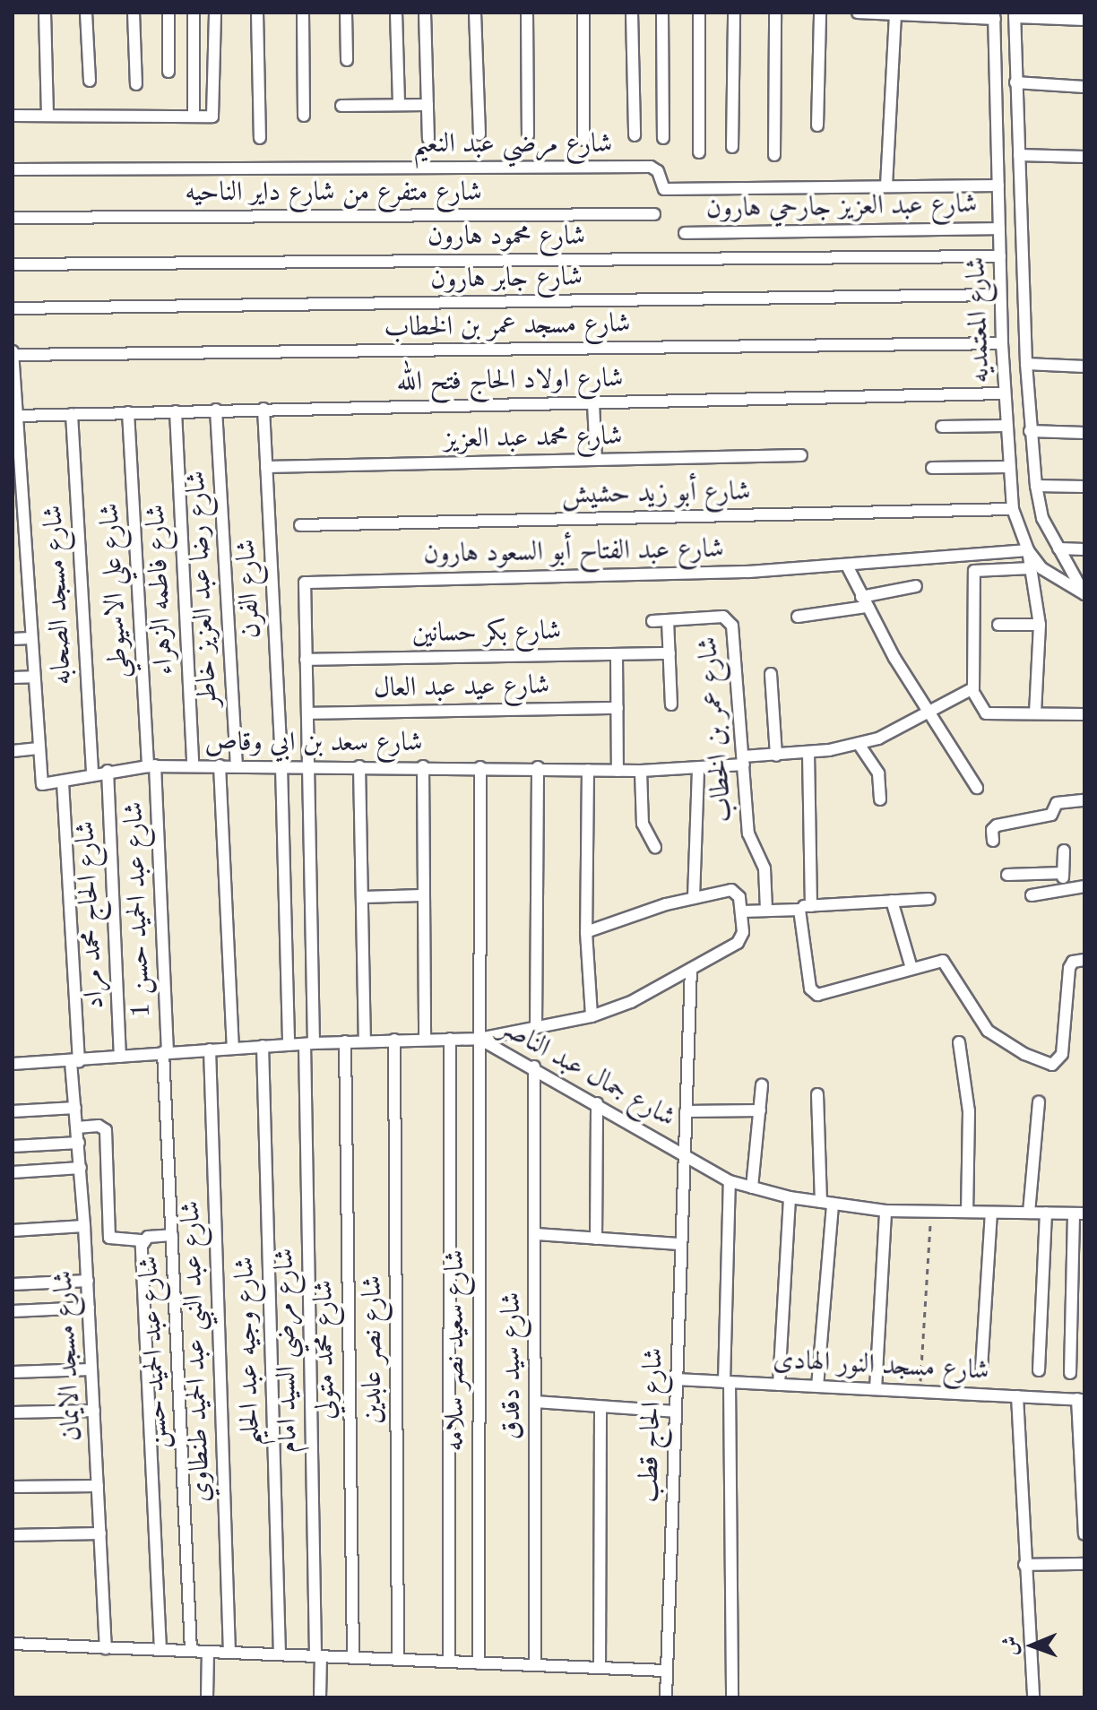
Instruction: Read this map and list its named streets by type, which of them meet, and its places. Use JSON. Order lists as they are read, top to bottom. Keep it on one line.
{"streets":{"street":["شارع مرضي عبد النعيم","شارع متفرع من شارع داير الناحيه","شارع عبد العزيز جارحي هارون","شارع محمود هارون","شارع جابر هارون","شارع المعتمديه","شارع مسجد عمر بن الخطاب","شارع اولاد الحاج فتح الله","شارع محمد عبد العزيز","شارع أبو زيد حشيش","شارع عبد الفتاح أبو السعود هارون","شارع رضا عبد العزيز خاطر","شارع الفرن","شارع فاطمه الزهراء","شارع علي الاسيوطي","شارع مسجد الصحابه","شارع بكر حسانين","شارع عيد عبد العال","شارع عمر بن الخطاب","شارع سعد بن ابي وقاص","شارع عبد الحميد حسن 1","شارع الحاج محمد مراد","شارع جمال عبد الناصر","شارع محمد متولي","شارع نصر عابدين","شارع مرضي السيد امام","شارع سعيد نصر سلامه","شارع عبد النبي عبد الحميد طنطاوي","شارع وجيه عبد الحليم","شارع عبد الحميد حسن","شارع مسجد الايمان","شارع سيد دقدق","شارع مسجد النور الهادى","شارع الحاج قطب"]},"crossings":[["شارع مرضي عبد النعيم","شارع المعتمديه"],["شارع عبد العزيز جارحي هارون","شارع المعتمديه"],["شارع محمود هارون","شارع المعتمديه"],["شارع جابر هارون","شارع المعتمديه"],["شارع المعتمديه","شارع مسجد عمر بن الخطاب"],["شارع المعتمديه","شارع اولاد الحاج فتح الله"],["شارع المعتمديه","شارع أبو زيد حشيش"],["شارع المعتمديه","شارع عبد الفتاح أبو السعود هارون"],["شارع اولاد الحاج فتح الله","شارع رضا عبد العزيز خاطر"],["شارع اولاد الحاج فتح الله","شارع الفرن"],["شارع اولاد الحاج فتح الله","شارع فاطمه الزهراء"],["شارع اولاد الحاج فتح الله","شارع علي الاسيوطي"],["شارع اولاد الحاج فتح الله","شارع مسجد الصحابه"],["شارع محمد عبد العزيز","شارع الفرن"],["شارع عبد الفتاح أبو السعود هارون","شارع بكر حسانين"],["شارع عبد الفتاح أبو السعود هارون","شارع عيد عبد العال"],["شارع عبد الفتاح أبو السعود هارون","شارع سعد بن ابي وقاص"],["شارع عبد الفتاح أبو السعود هارون","شارع مرضي السيد امام"],["شارع رضا عبد العزيز خاطر","شارع سعد بن ابي وقاص"],["شارع الفرن","شارع سعد بن ابي وقاص"],["شارع الفرن","شارع جمال عبد الناصر"],["شارع فاطمه الزهراء","شارع سعد بن ابي وقاص"],["شارع علي الاسيوطي","شارع سعد بن ابي وقاص"],["شارع علي الاسيوطي","شارع عبد الحميد حسن 1"],["شارع مسجد الصحابه","شارع سعد بن ابي وقاص"],["شارع عمر بن الخطاب","شارع سعد بن ابي وقاص"],["شارع سعد بن ابي وقاص","شارع عبد الحميد حسن 1"],["شارع سعد بن ابي وقاص","شارع الحاج محمد مراد"],["شارع سعد بن ابي وقاص","شارع مرضي السيد امام"],["شارع سعد بن ابي وقاص","شارع سعيد نصر سلامه"],["شارع سعد بن ابي وقاص","شارع مسجد الايمان"],["شارع عبد الحميد حسن 1","شارع جمال عبد الناصر"],["شارع عبد الحميد حسن 1","شارع عبد الحميد حسن"],["شارع الحاج محمد مراد","شارع جمال عبد الناصر"],["شارع جمال عبد الناصر","شارع محمد متولي"],["شارع جمال عبد الناصر","شارع نصر عابدين"],["شارع جمال عبد الناصر","شارع مرضي السيد امام"],["شارع جمال عبد الناصر","شارع سعيد نصر سلامه"],["شارع جمال عبد الناصر","شارع عبد النبي عبد الحميد طنطاوي"],["شارع جمال عبد الناصر","شارع وجيه عبد الحليم"],["شارع جمال عبد الناصر","شارع عبد الحميد حسن"],["شارع جمال عبد الناصر","شارع مسجد الايمان"],["شارع جمال عبد الناصر","شارع سيد دقدق"],["شارع جمال عبد الناصر","شارع الحاج قطب"],["شارع مسجد النور الهادى","شارع الحاج قطب"]],"north":"left"}
